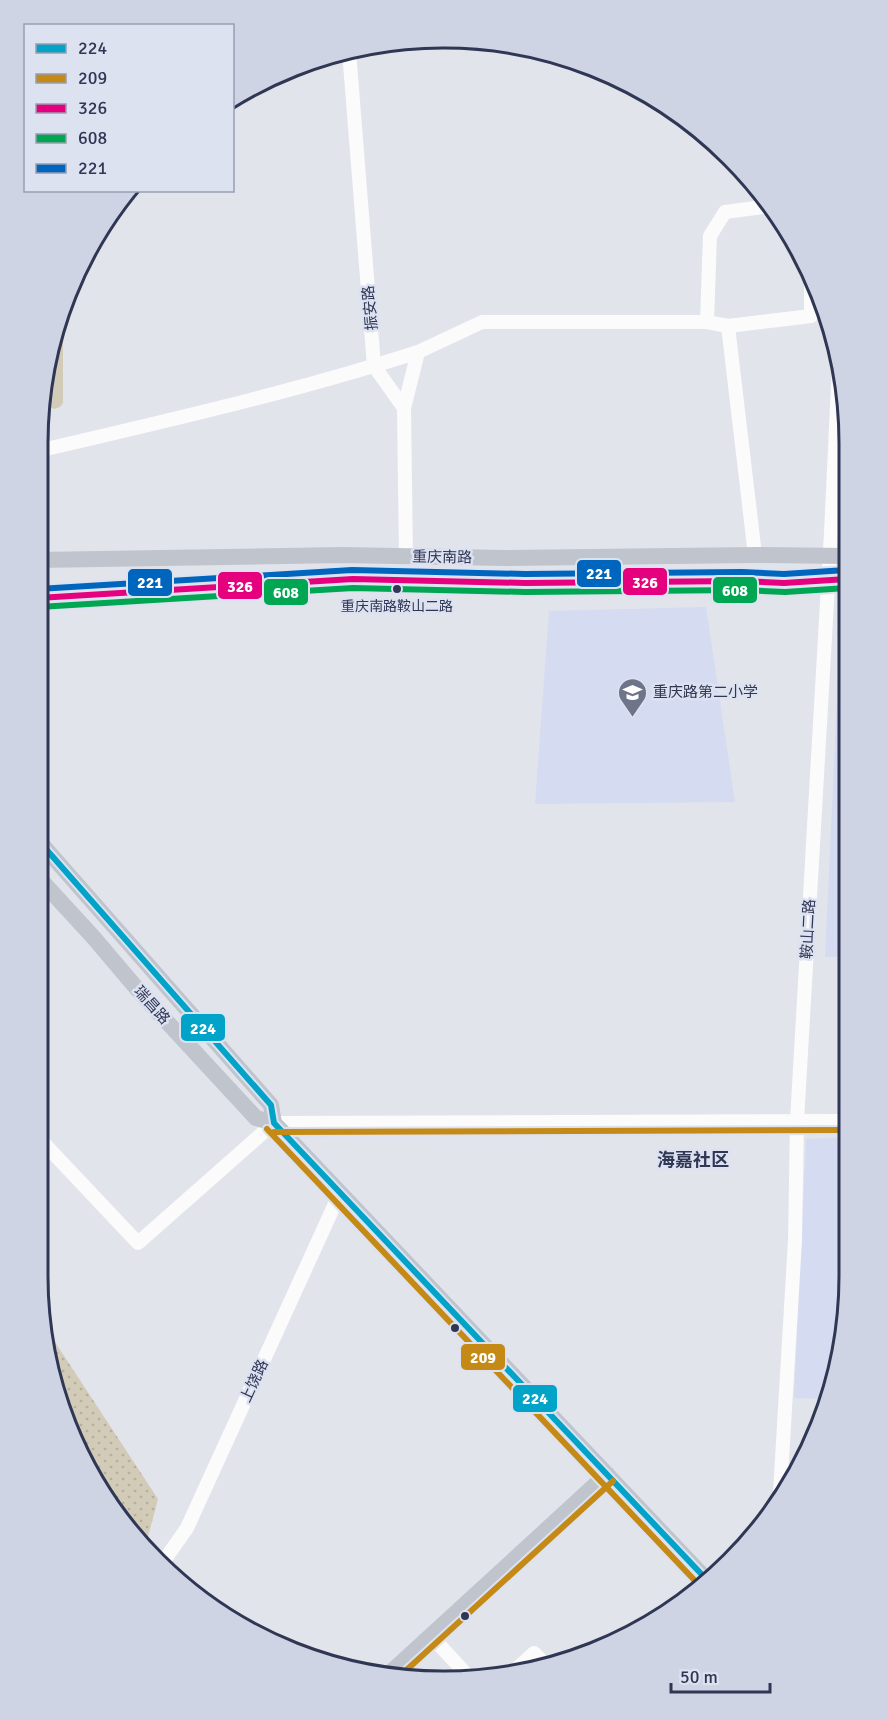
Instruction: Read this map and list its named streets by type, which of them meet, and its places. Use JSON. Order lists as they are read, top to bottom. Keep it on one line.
{"streets":{"main road":["重庆南路","瑞昌路"],"street":["振安路","鞍山二路","上饶路"]},"crossings":[["重庆南路","鞍山二路"],["瑞昌路","上饶路"]],"districts":["海嘉社区"],"places":{"other":["重庆南路鞍山二路"],"school or university":["重庆路第二小学"]},"lines":["transit line 221","transit line 326","transit line 608","transit line 224","transit line 209"],"legend":["224","209","326","608","221"],"scale_bar":"50 m"}
